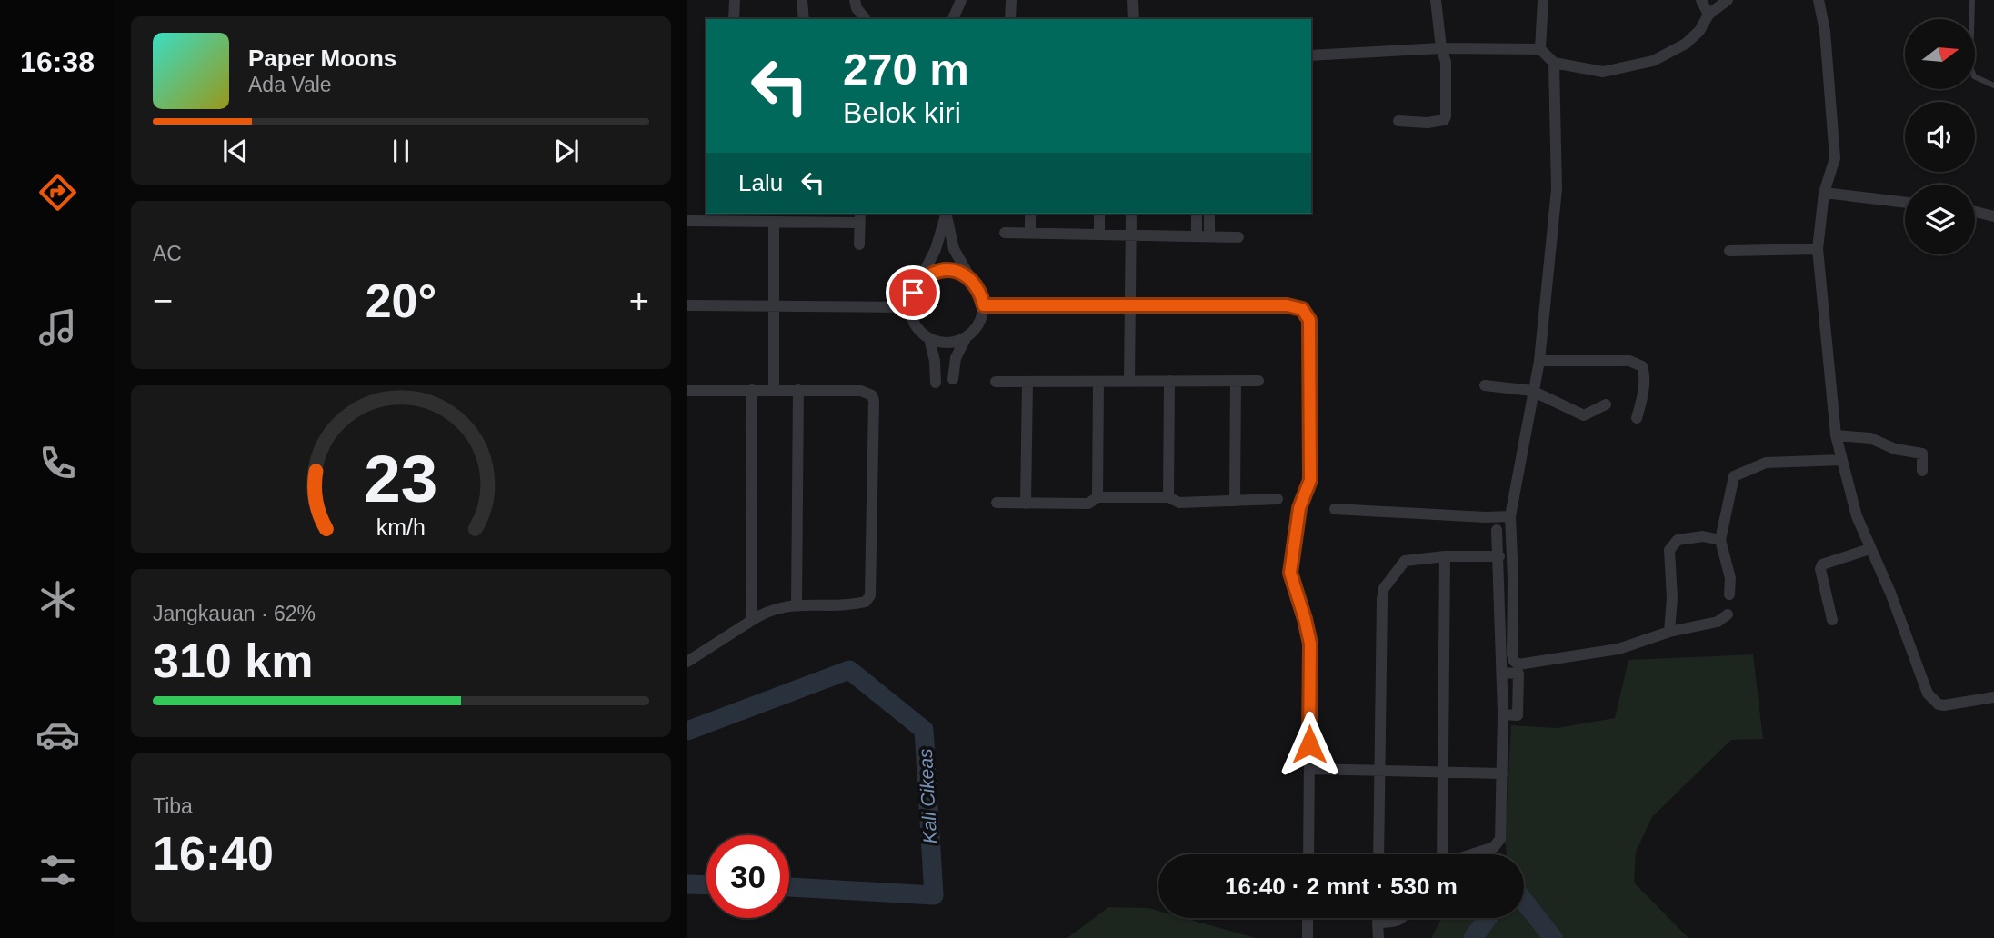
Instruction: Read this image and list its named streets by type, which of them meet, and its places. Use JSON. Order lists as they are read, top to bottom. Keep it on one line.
{"water":["Kali Cikeas"],"north":"right","page":{"tabs":"16:38","turn":["270 m","Belok kiri"],"song":["Paper Moons","Ada Vale"],"then":"Lalu","tile":["AC",["Jangkauan · 62%","310 km"],["Tiba","16:40"]],"heat":["−","20°","+"],"limit":"30","trip":"16:40 · 2 mnt · 530 m","gauge":["23","km/h"]}}
